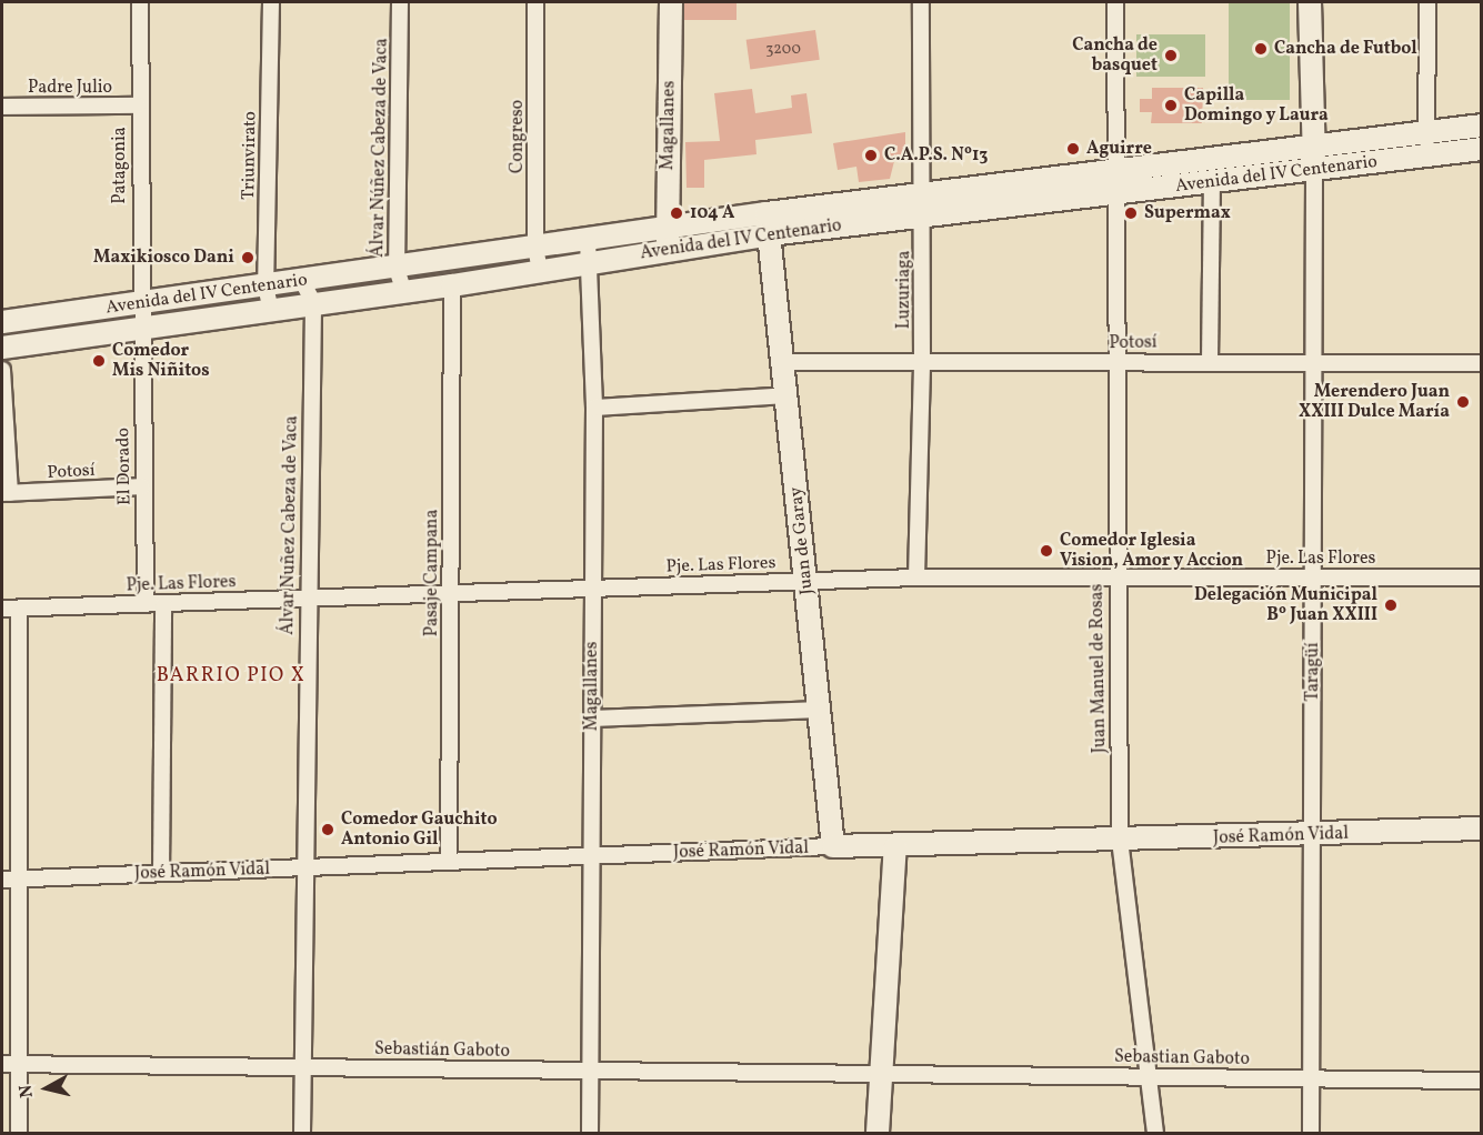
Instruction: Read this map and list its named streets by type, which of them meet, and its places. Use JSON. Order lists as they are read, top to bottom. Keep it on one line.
{"streets":{"main road":["Magallanes","Avenida del IV Centenario","Juan de Garay","Taragüí","José Ramón Vidal"],"street":["Padre Julio","Congreso","Álvar Núñez Cabeza de Vaca","Triunvirato","Patagonia","Luzuriaga","Potosí","El Dorado","Álvar Nuñez Cabeza de Vaca","Pje. Las Flores","Pasaje Campana","Juan Manuel de Rosas","Sebastián Gaboto","Sebastian Gaboto"]},"crossings":[["Padre Julio","Patagonia"],["Magallanes","Avenida del IV Centenario"],["Magallanes","Pje. Las Flores"],["Magallanes","José Ramón Vidal"],["Magallanes","Sebastián Gaboto"],["Congreso","Avenida del IV Centenario"],["Álvar Núñez Cabeza de Vaca","Avenida del IV Centenario"],["Triunvirato","Avenida del IV Centenario"],["Patagonia","Avenida del IV Centenario"],["Patagonia","El Dorado"],["Avenida del IV Centenario","Luzuriaga"],["Avenida del IV Centenario","El Dorado"],["Avenida del IV Centenario","Álvar Nuñez Cabeza de Vaca"],["Avenida del IV Centenario","Juan de Garay"],["Avenida del IV Centenario","Pasaje Campana"],["Avenida del IV Centenario","Juan Manuel de Rosas"],["Avenida del IV Centenario","Taragüí"],["Luzuriaga","Potosí"],["Luzuriaga","Pje. Las Flores"],["Potosí","El Dorado"],["Potosí","Juan de Garay"],["Potosí","Juan Manuel de Rosas"],["Potosí","Taragüí"],["El Dorado","Pje. Las Flores"],["Álvar Nuñez Cabeza de Vaca","Pje. Las Flores"],["Álvar Nuñez Cabeza de Vaca","José Ramón Vidal"],["Álvar Nuñez Cabeza de Vaca","Sebastián Gaboto"],["Juan de Garay","Pje. Las Flores"],["Juan de Garay","José Ramón Vidal"],["Pje. Las Flores","Pasaje Campana"],["Pje. Las Flores","Juan Manuel de Rosas"],["Pje. Las Flores","Taragüí"],["Pasaje Campana","José Ramón Vidal"],["Juan Manuel de Rosas","José Ramón Vidal"],["Juan Manuel de Rosas","Sebastian Gaboto"],["Taragüí","José Ramón Vidal"],["Taragüí","Sebastian Gaboto"],["Sebastián Gaboto","Sebastian Gaboto"]],"districts":["BARRIO PIO X"],"places":["Cancha de Futbol","Cancha de basquet","Capilla Domingo y Laura","Aguirre","C.A.P.S. Nº13","104 A","Supermax","Maxikiosco Dani","Comedor Mis Niñitos","Merendero Juan XXIII Dulce María","Comedor Iglesia Vision, Amor y Accion","Delegación Municipal Bº Juan XXIII","Comedor Gauchito Antonio Gil"],"house_numbers":["3200"],"north":"left"}
